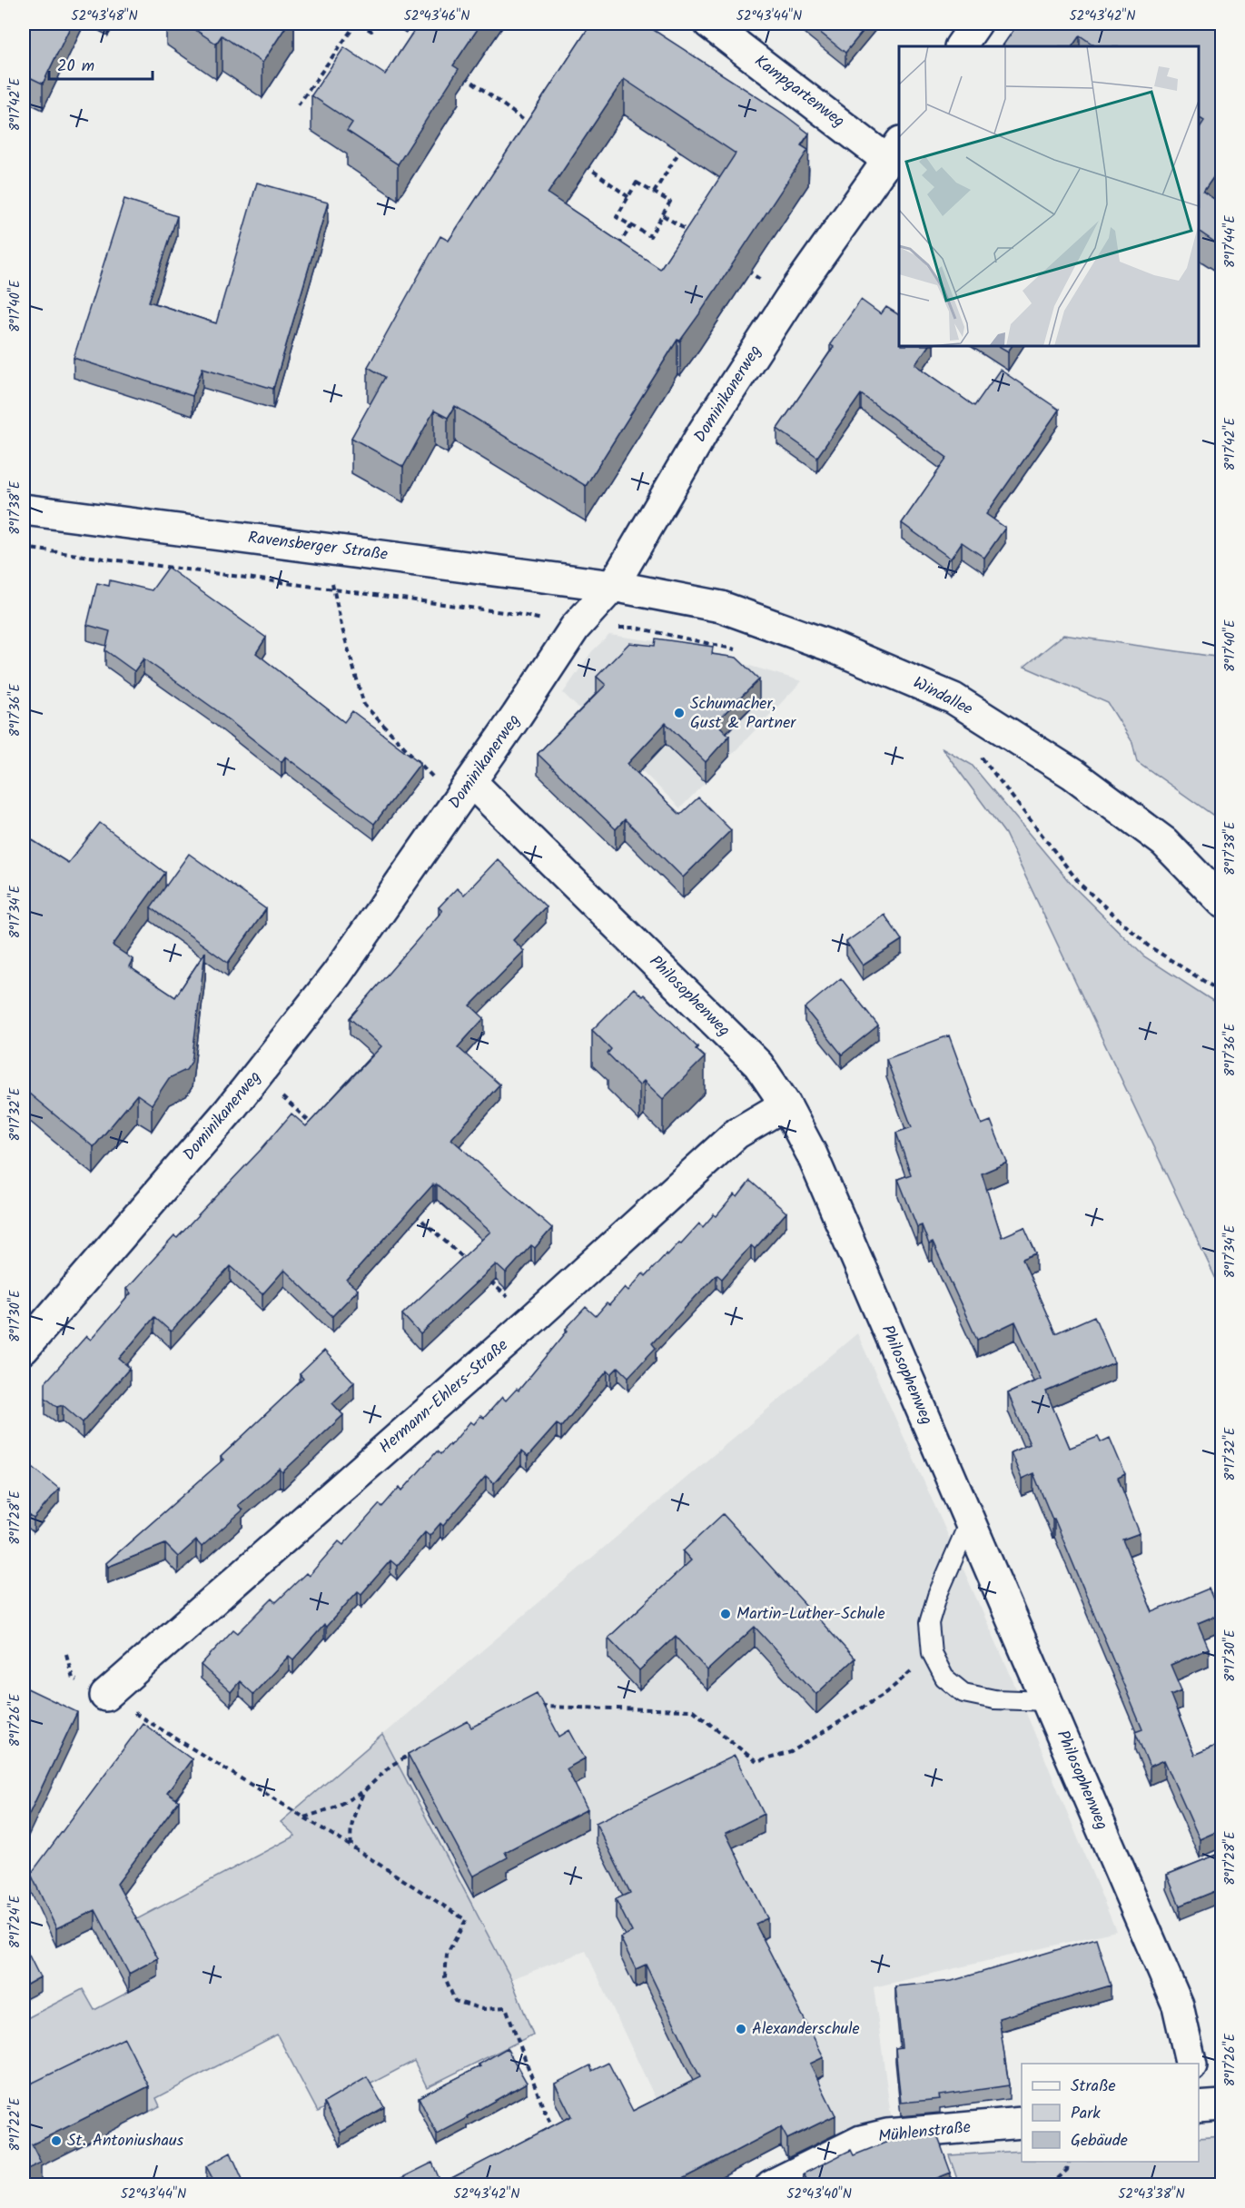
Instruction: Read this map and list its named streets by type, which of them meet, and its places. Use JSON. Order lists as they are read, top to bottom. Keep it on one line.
{"streets":{"street":["Kampgartenweg","Dominikanerweg","Ravensberger Straße","Windallee","Philosophenweg","Hermann-Ehlers-Straße","Mühlenstraße"]},"crossings":[["Kampgartenweg","Dominikanerweg"],["Dominikanerweg","Ravensberger Straße"],["Dominikanerweg","Windallee"],["Dominikanerweg","Philosophenweg"],["Ravensberger Straße","Windallee"],["Philosophenweg","Hermann-Ehlers-Straße"]],"places":["Schumacher, Gust & Partner","Martin-Luther-Schule","Alexanderschule","St. Antoniushaus"],"legend":["Straße","Park","Gebäude"],"scale_bar":"20 m","coordinates":["52°43'48\"N","52°43'46\"N","52°43'44\"N","52°43'42\"N","8°17'42\"E","8°17'44\"E","8°17'40\"E","8°17'38\"E","8°17'36\"E","8°17'34\"E","8°17'32\"E","8°17'30\"E","8°17'28\"E","8°17'26\"E","8°17'24\"E","8°17'22\"E","52°43'40\"N","52°43'38\"N"]}
